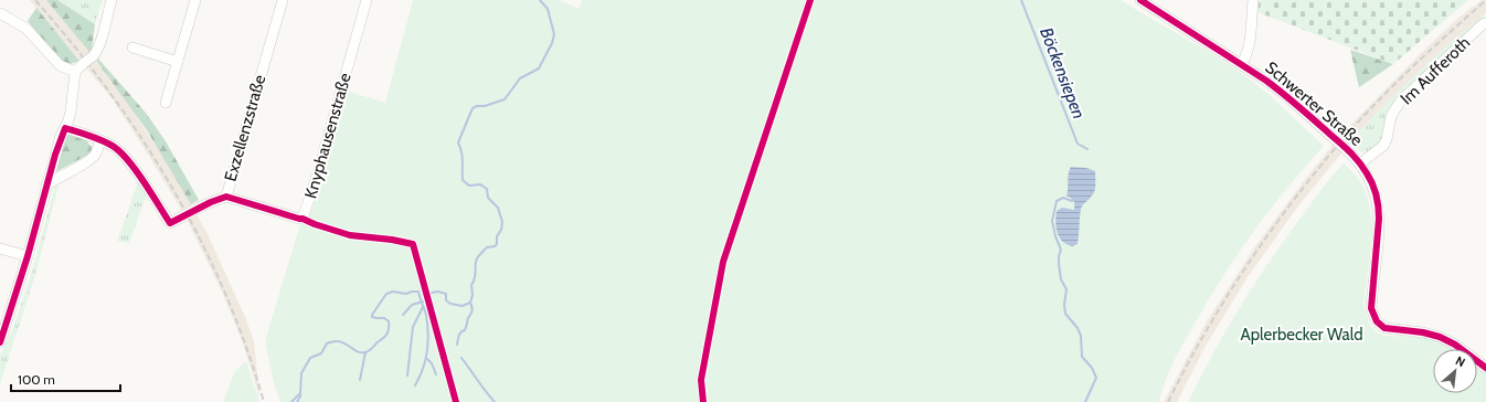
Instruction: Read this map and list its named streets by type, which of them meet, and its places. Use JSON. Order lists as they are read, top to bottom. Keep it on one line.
{"streets":{"street":["Im Aufferoth","Schwerter Straße","Exzellenzstraße","Knyphausenstraße"]},"crossings":[["Im Aufferoth","Schwerter Straße"],["Exzellenzstraße","Knyphausenstraße"]],"water":["Böckensiepen"],"parks":["Aplerbecker Wald"],"scale_bar":"100 m","north":"top right"}
